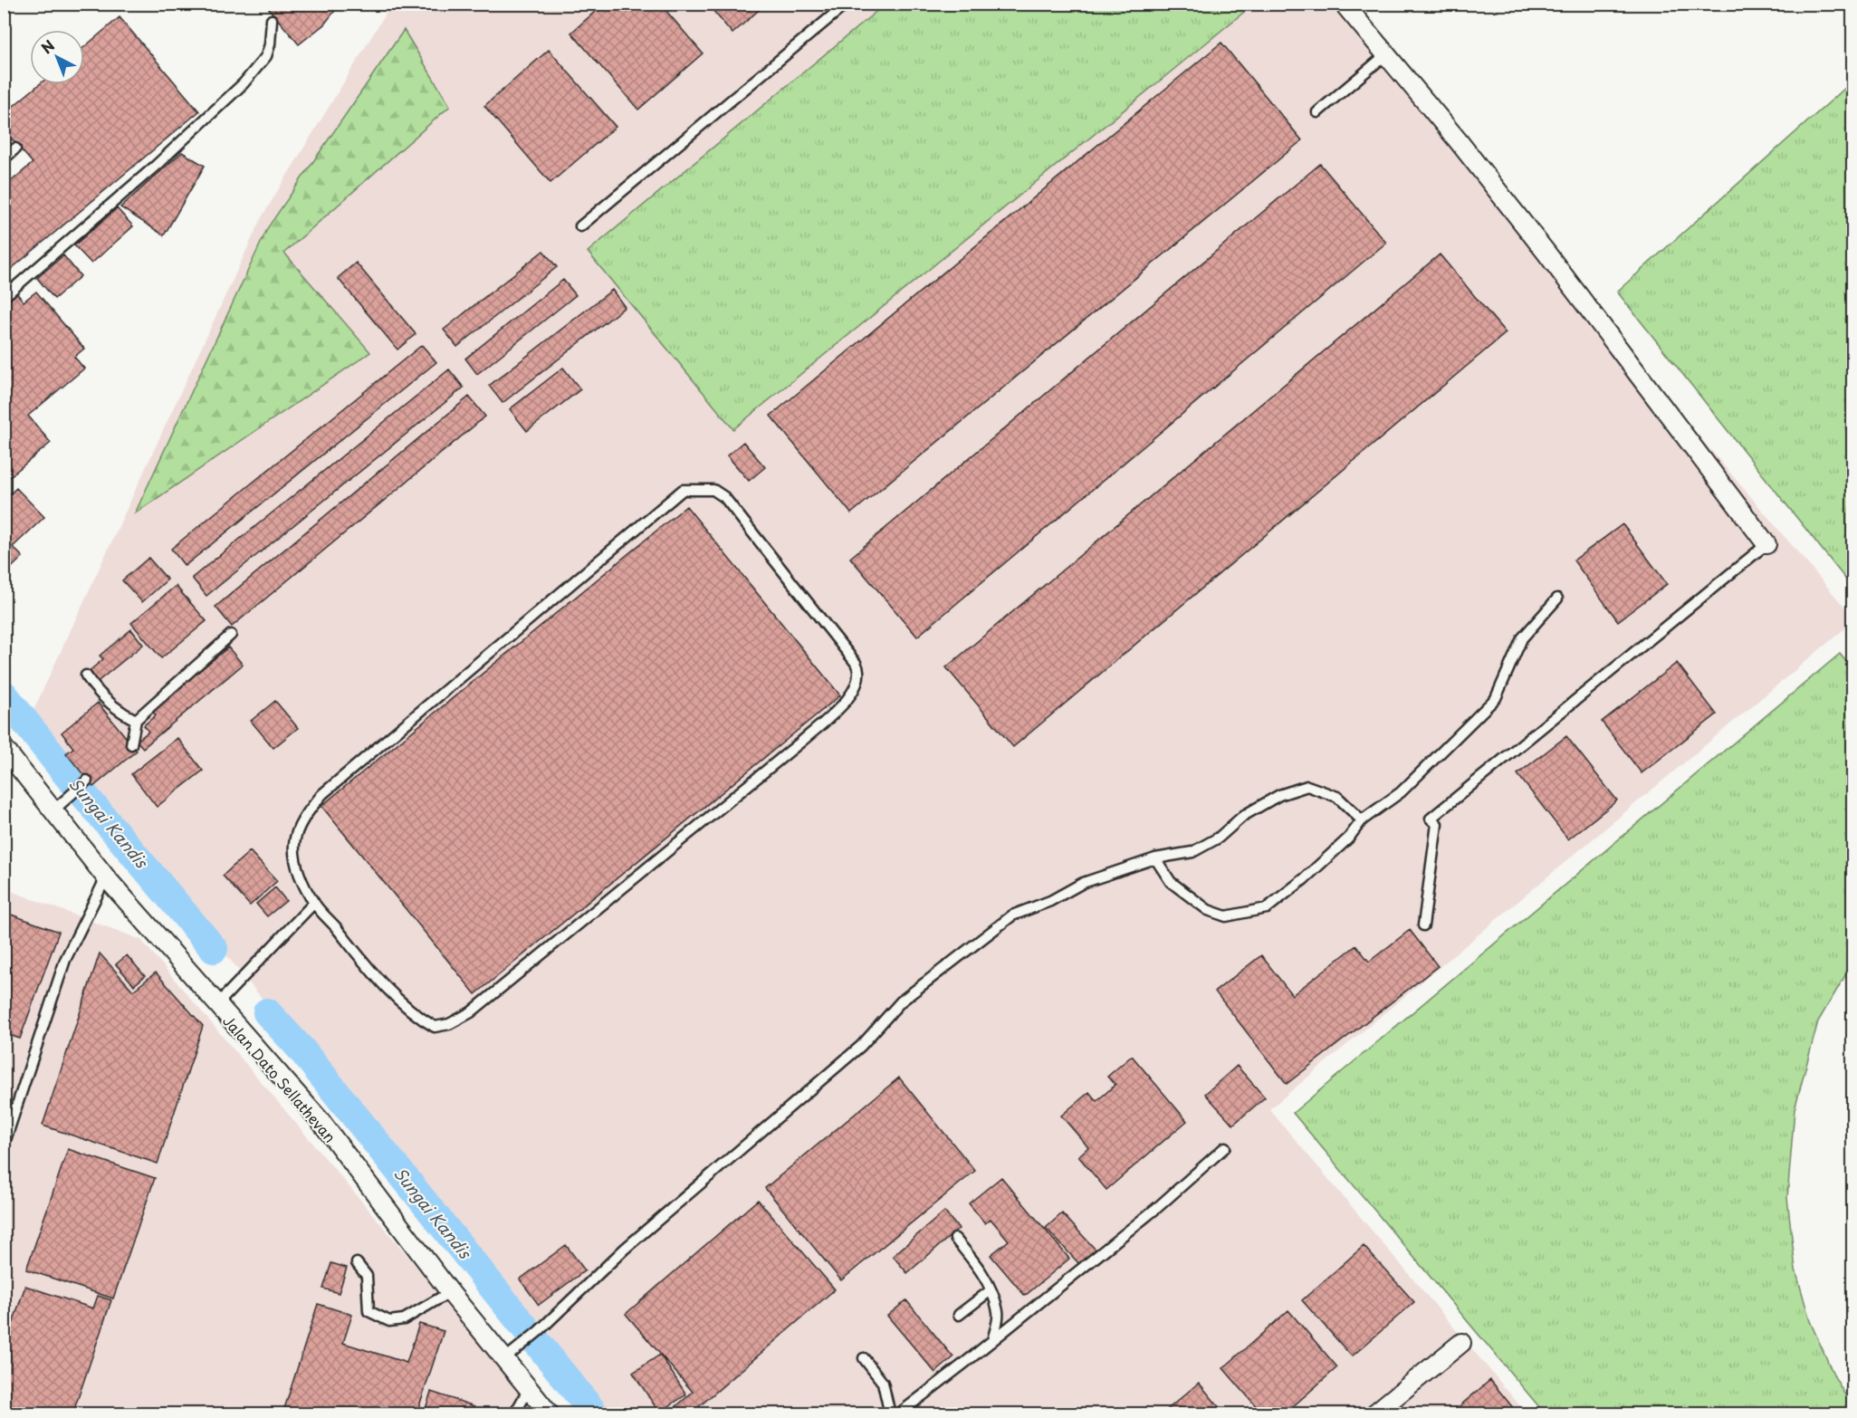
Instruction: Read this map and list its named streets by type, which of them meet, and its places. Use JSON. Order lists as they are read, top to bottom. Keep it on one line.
{"streets":{"street":["Jalan Dato Sellathevan"]},"water":["Sungai Kandis"],"north":"top left"}
